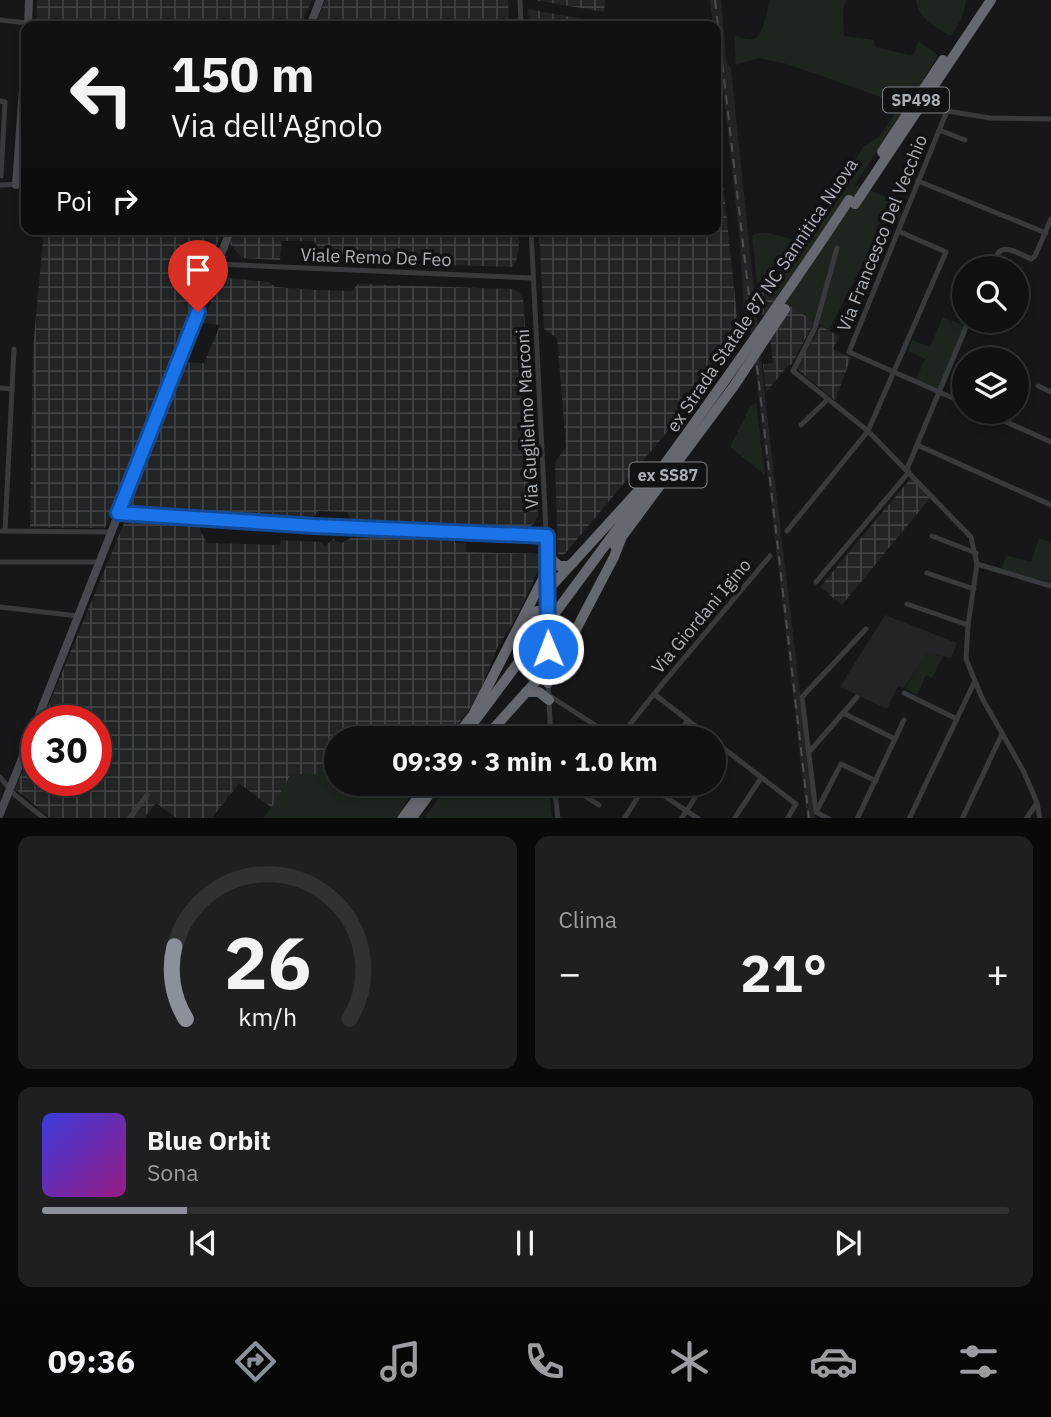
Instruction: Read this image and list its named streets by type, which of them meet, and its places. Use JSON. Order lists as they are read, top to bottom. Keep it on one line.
{"streets":{"highway":["SP498","ex Strada Statale 87 NC Sannitica Nuova","ex SS87"],"street":["Via Francesco Del Vecchio","Viale Remo De Feo","Via Guglielmo Marconi","Via Giordani Igino"]},"crossings":[["Viale Remo De Feo","Via Guglielmo Marconi"]],"page":{"turn":["150 m","Via dell'Agnolo"],"then":"Poi","limit":"30","trip":"09:39 · 3 min · 1.0 km","tile":"Clima","heat":["−","21°","+"],"song":["Blue Orbit","Sona"],"tabs":"09:36","gauge":["26","km/h"]}}
